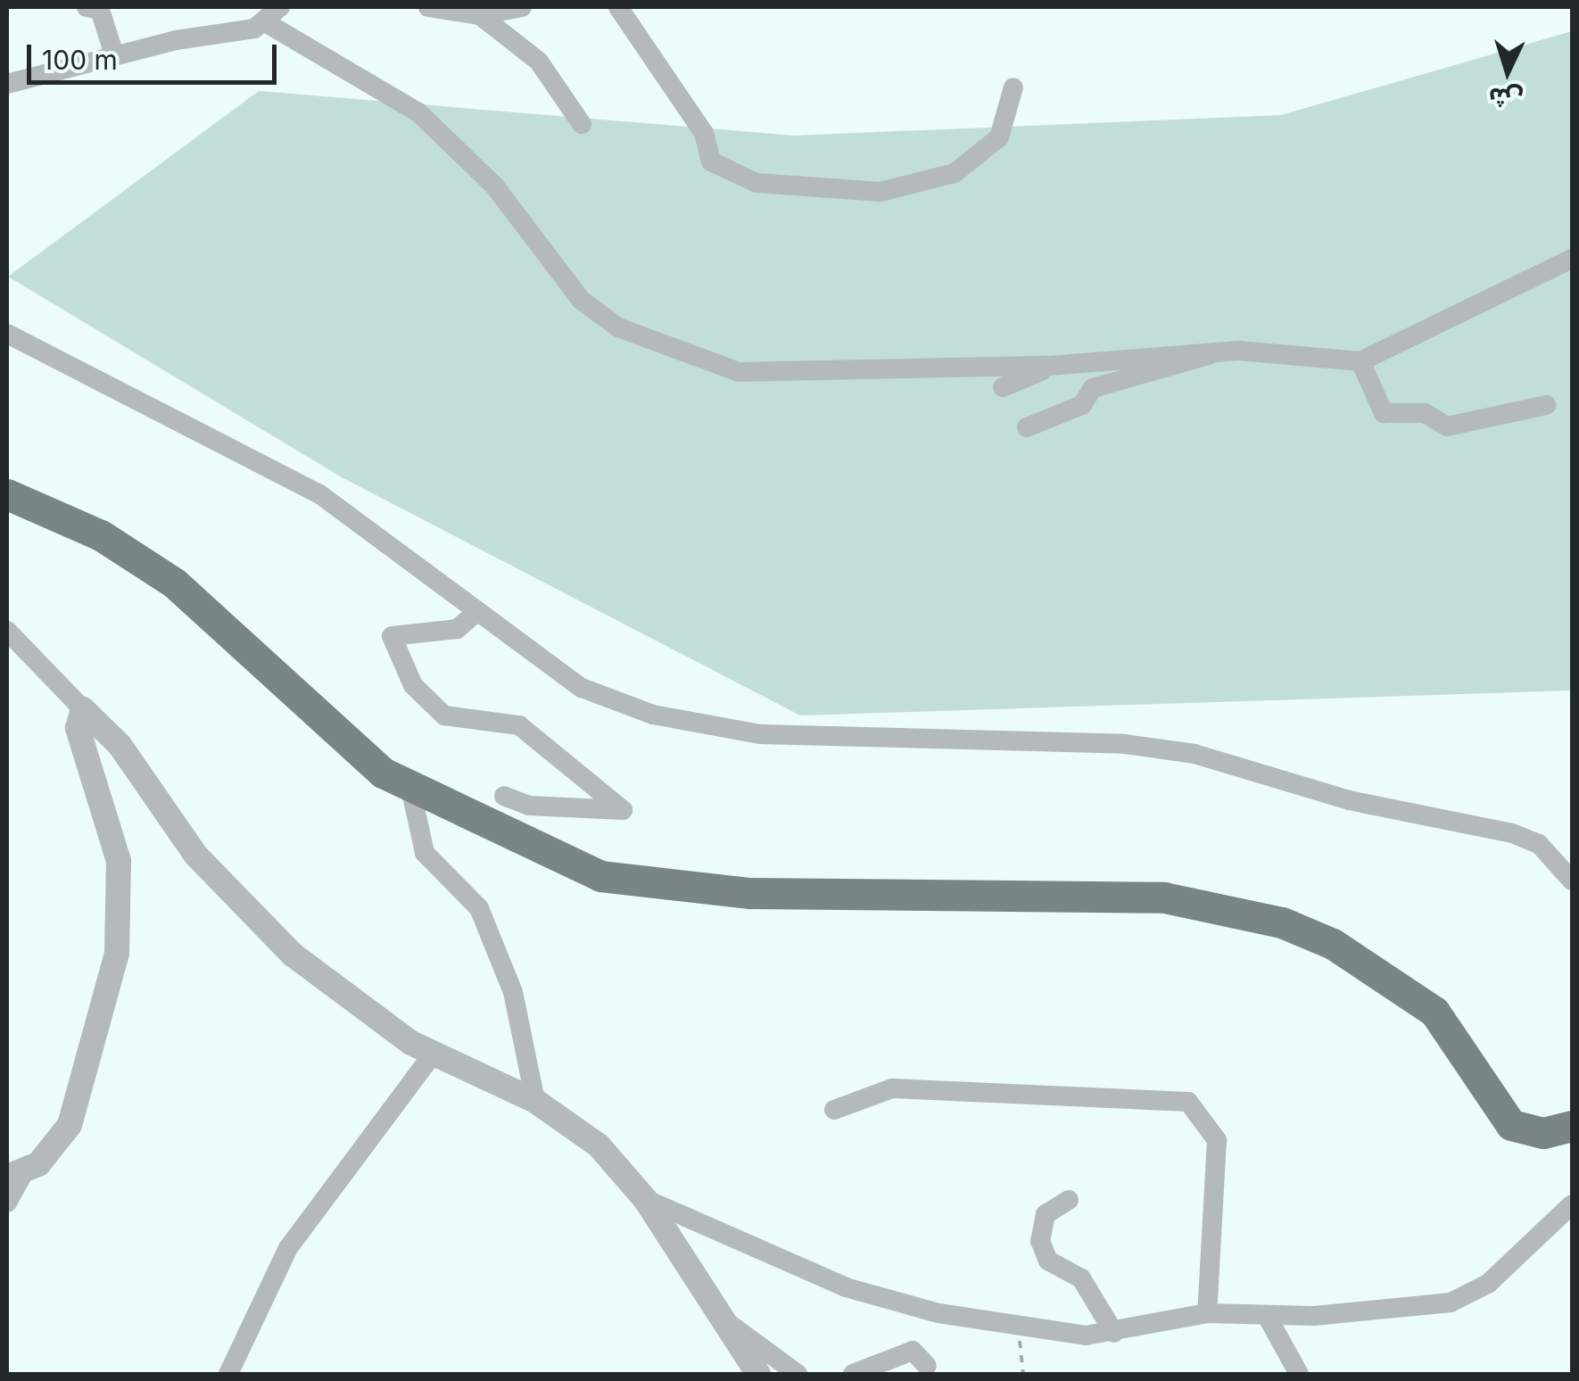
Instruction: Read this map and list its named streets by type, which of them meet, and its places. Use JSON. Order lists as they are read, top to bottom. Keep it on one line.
{"scale_bar":"100 m","north":"bottom"}
